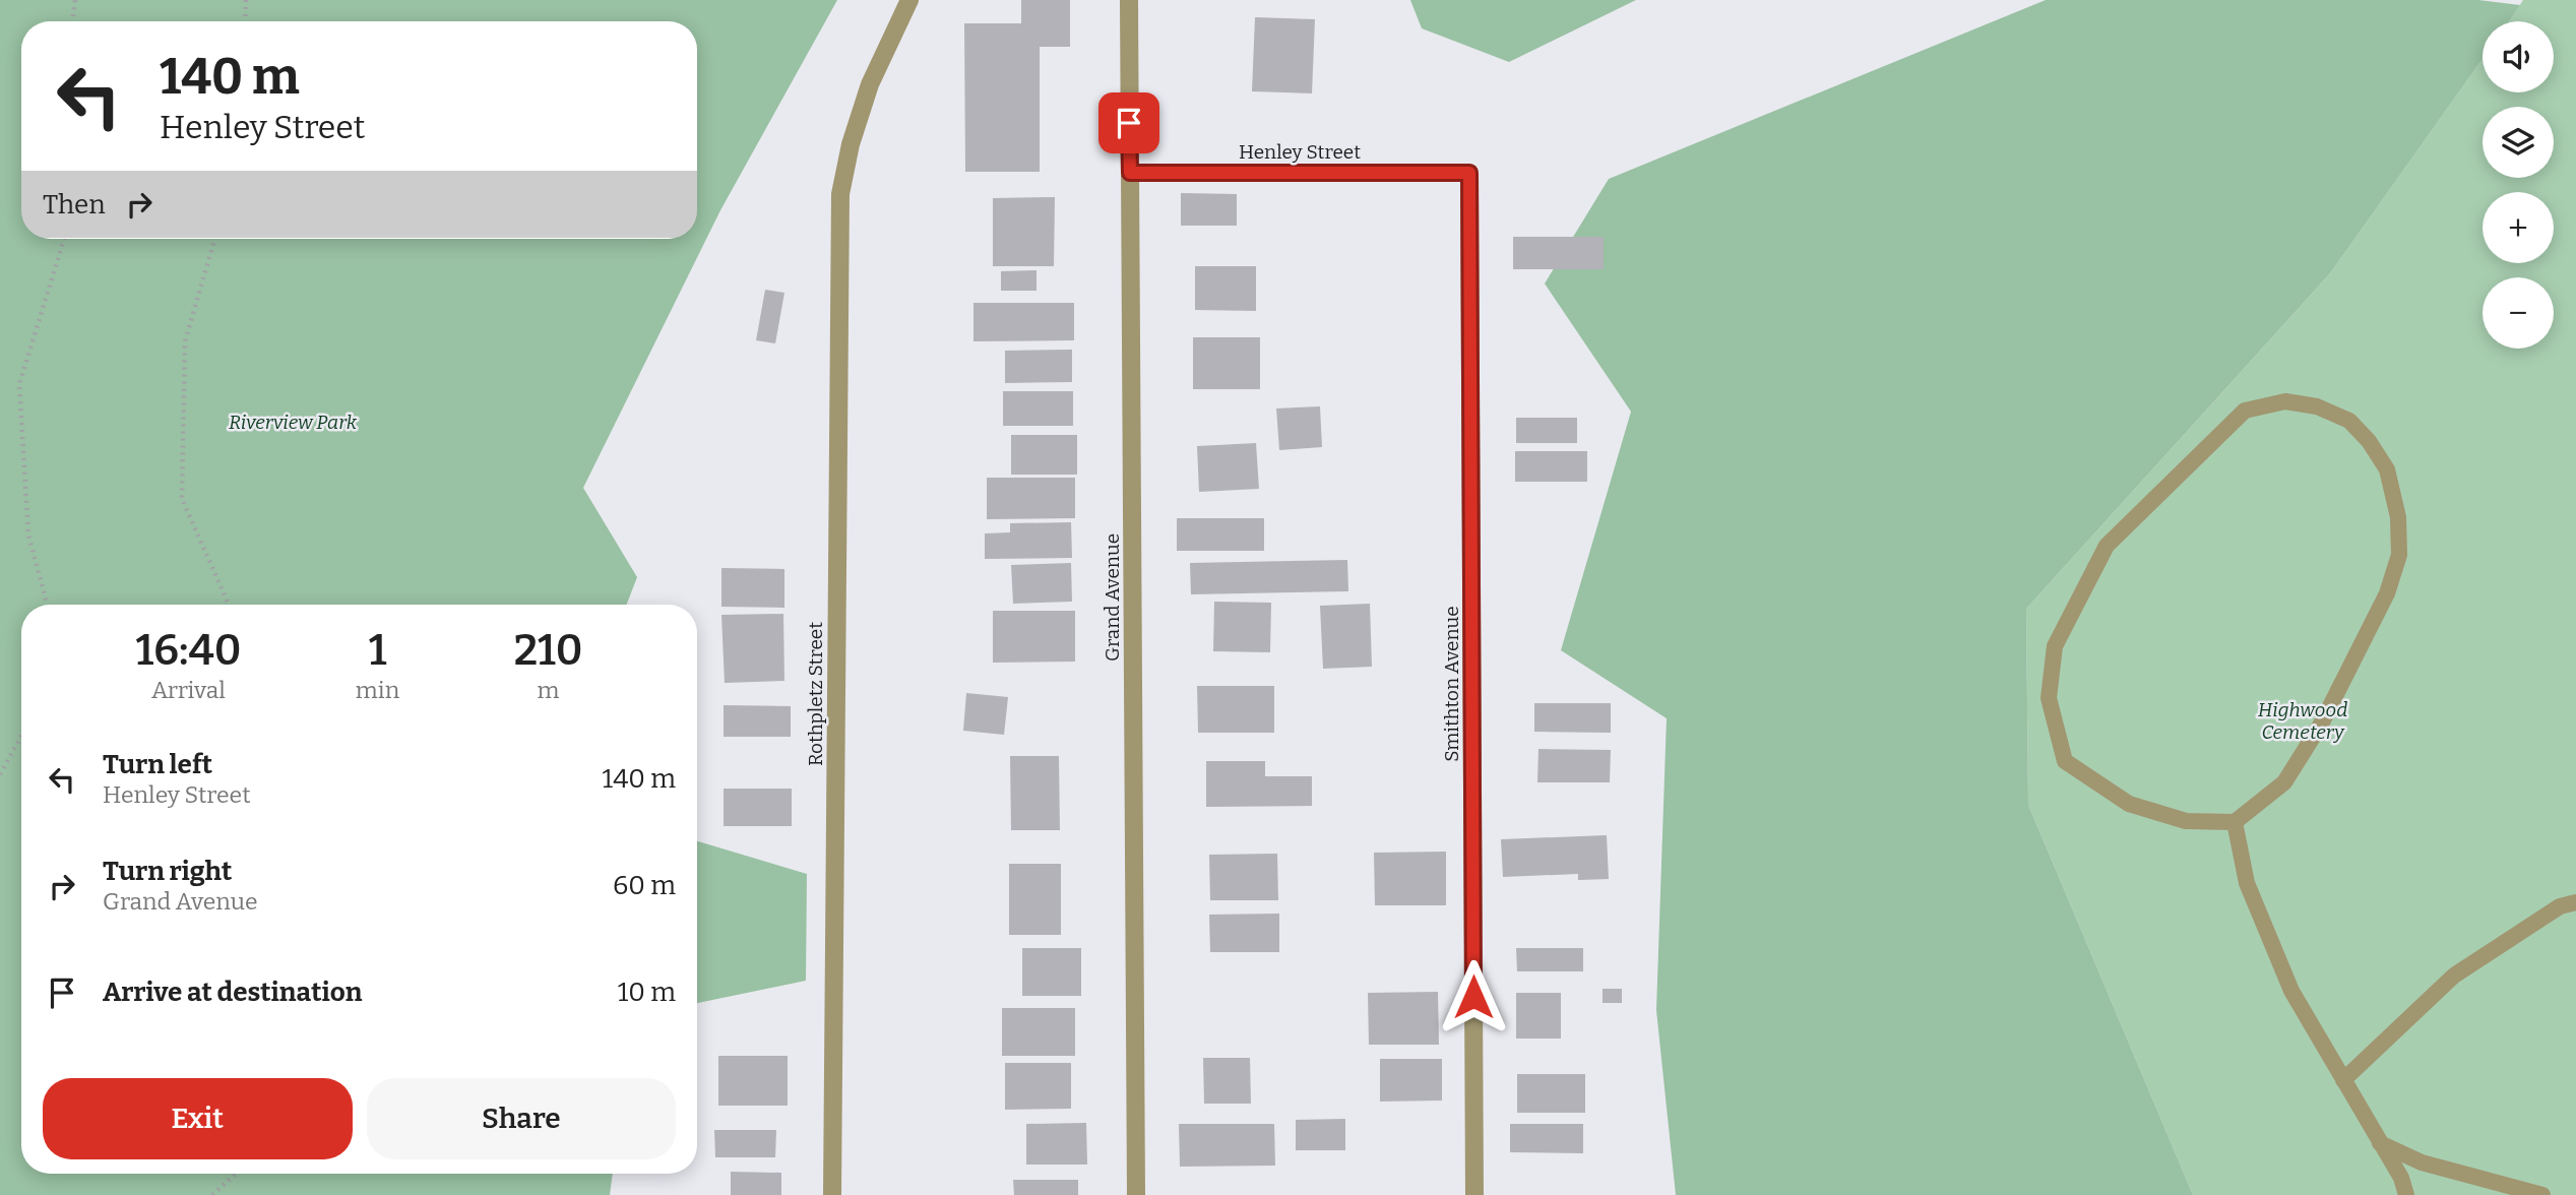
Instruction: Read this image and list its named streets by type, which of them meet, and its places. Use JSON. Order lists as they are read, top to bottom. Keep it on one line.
{"streets":{"street":["Henley Street","Grand Avenue","Smithton Avenue","Rothpletz Street"]},"crossings":[["Henley Street","Grand Avenue"],["Henley Street","Smithton Avenue"]],"parks":["Riverview Park","Highwood Cemetery"],"page":{"map_buttons":["+","−"],"turn":["140 m","Henley Street"],"then":"Then","eta":["16:40","Arrival","1","min","210","m"],"list":[{"name":"Turn left","note":"Henley Street","value":"140 m"},{"name":"Turn right","note":"Grand Avenue","value":"60 m"},{"name":"Arrive at destination","value":"10 m"}],"buttons":["Exit","Share"]}}
